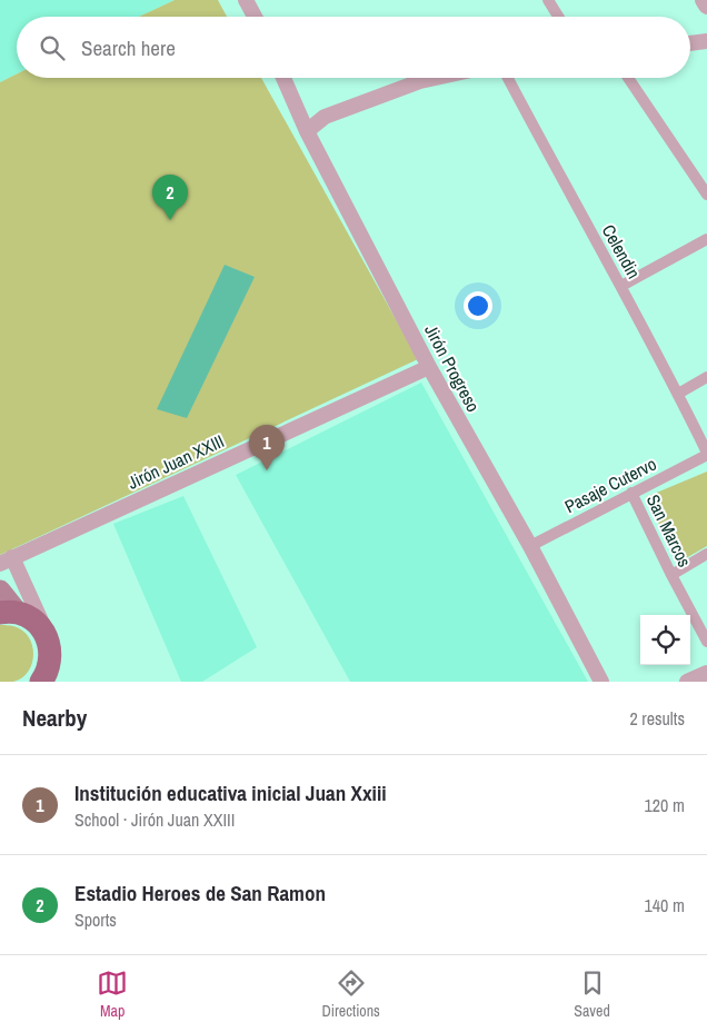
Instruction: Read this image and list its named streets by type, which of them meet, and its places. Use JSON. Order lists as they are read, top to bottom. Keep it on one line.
{"streets":{"street":["Celendin","Jirón Progreso","Jirón Juan XXIII","Pasaje Cutervo","San Marcos"]},"crossings":[["Celendin","Pasaje Cutervo"],["Jirón Progreso","Jirón Juan XXIII"],["Jirón Progreso","Pasaje Cutervo"],["Pasaje Cutervo","San Marcos"]],"page":{"search":"Search here","pins":["2","1"],"heading":["Nearby","2 results"],"list":[{"mark":"1","name":"Institución educativa inicial Juan Xxiii","note":"School · Jirón Juan XXIII","value":"120 m"},{"mark":"2","name":"Estadio Heroes de San Ramon","note":"Sports","value":"140 m"}],"nav":["Map","Directions","Saved"]}}
